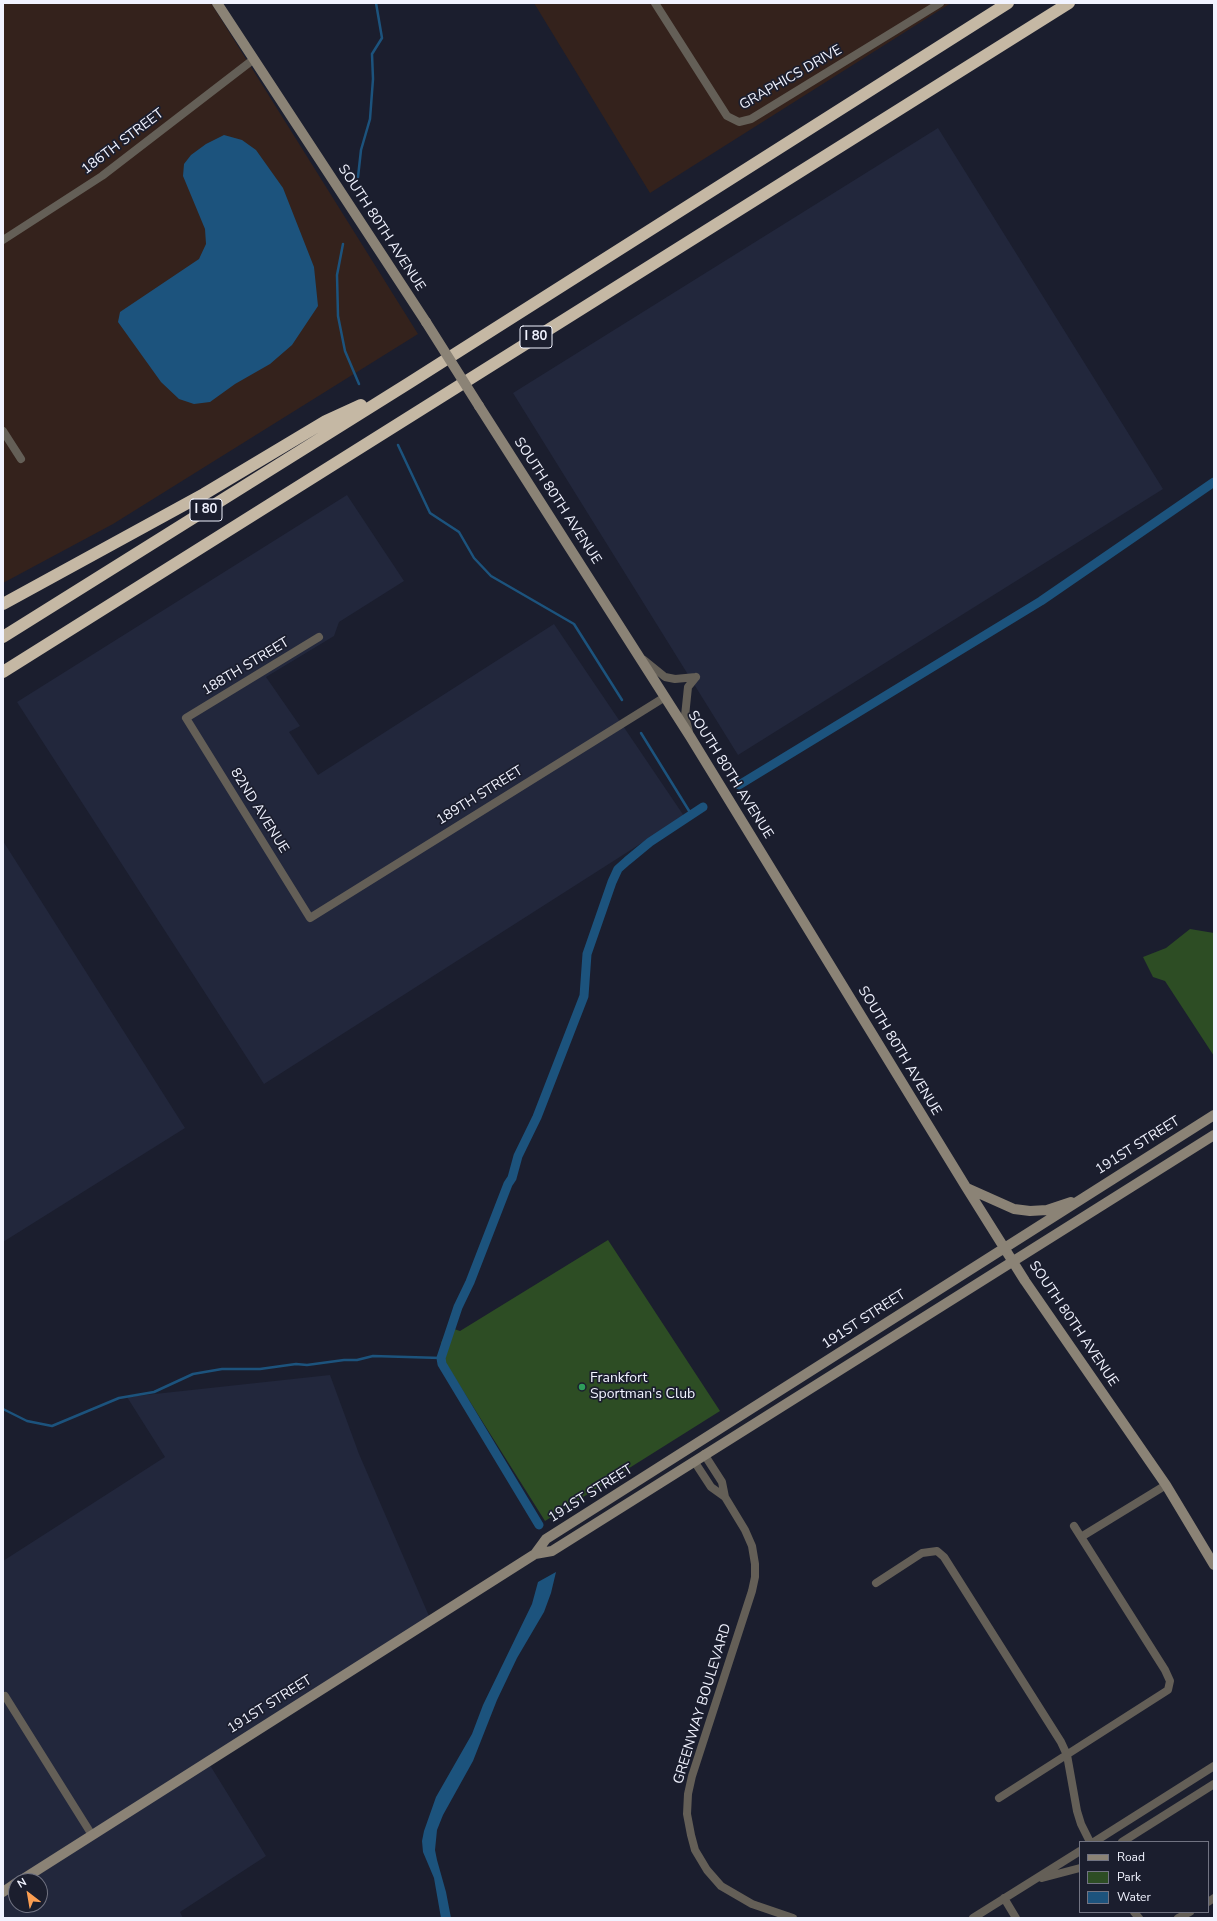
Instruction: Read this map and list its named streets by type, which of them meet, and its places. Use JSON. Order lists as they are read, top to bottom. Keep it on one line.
{"streets":{"highway":["I 80"],"main road":["SOUTH 80TH AVENUE","191ST STREET"],"street":["GRAPHICS DRIVE","186TH STREET","188TH STREET","189TH STREET","82ND AVENUE","GREENWAY BOULEVARD"]},"crossings":[["186TH STREET","SOUTH 80TH AVENUE"],["SOUTH 80TH AVENUE","189TH STREET"],["SOUTH 80TH AVENUE","191ST STREET"],["188TH STREET","82ND AVENUE"],["189TH STREET","82ND AVENUE"],["191ST STREET","GREENWAY BOULEVARD"]],"places":["Frankfort Sportman's Club"],"legend":["Road","Park","Water"],"north":"top left"}
